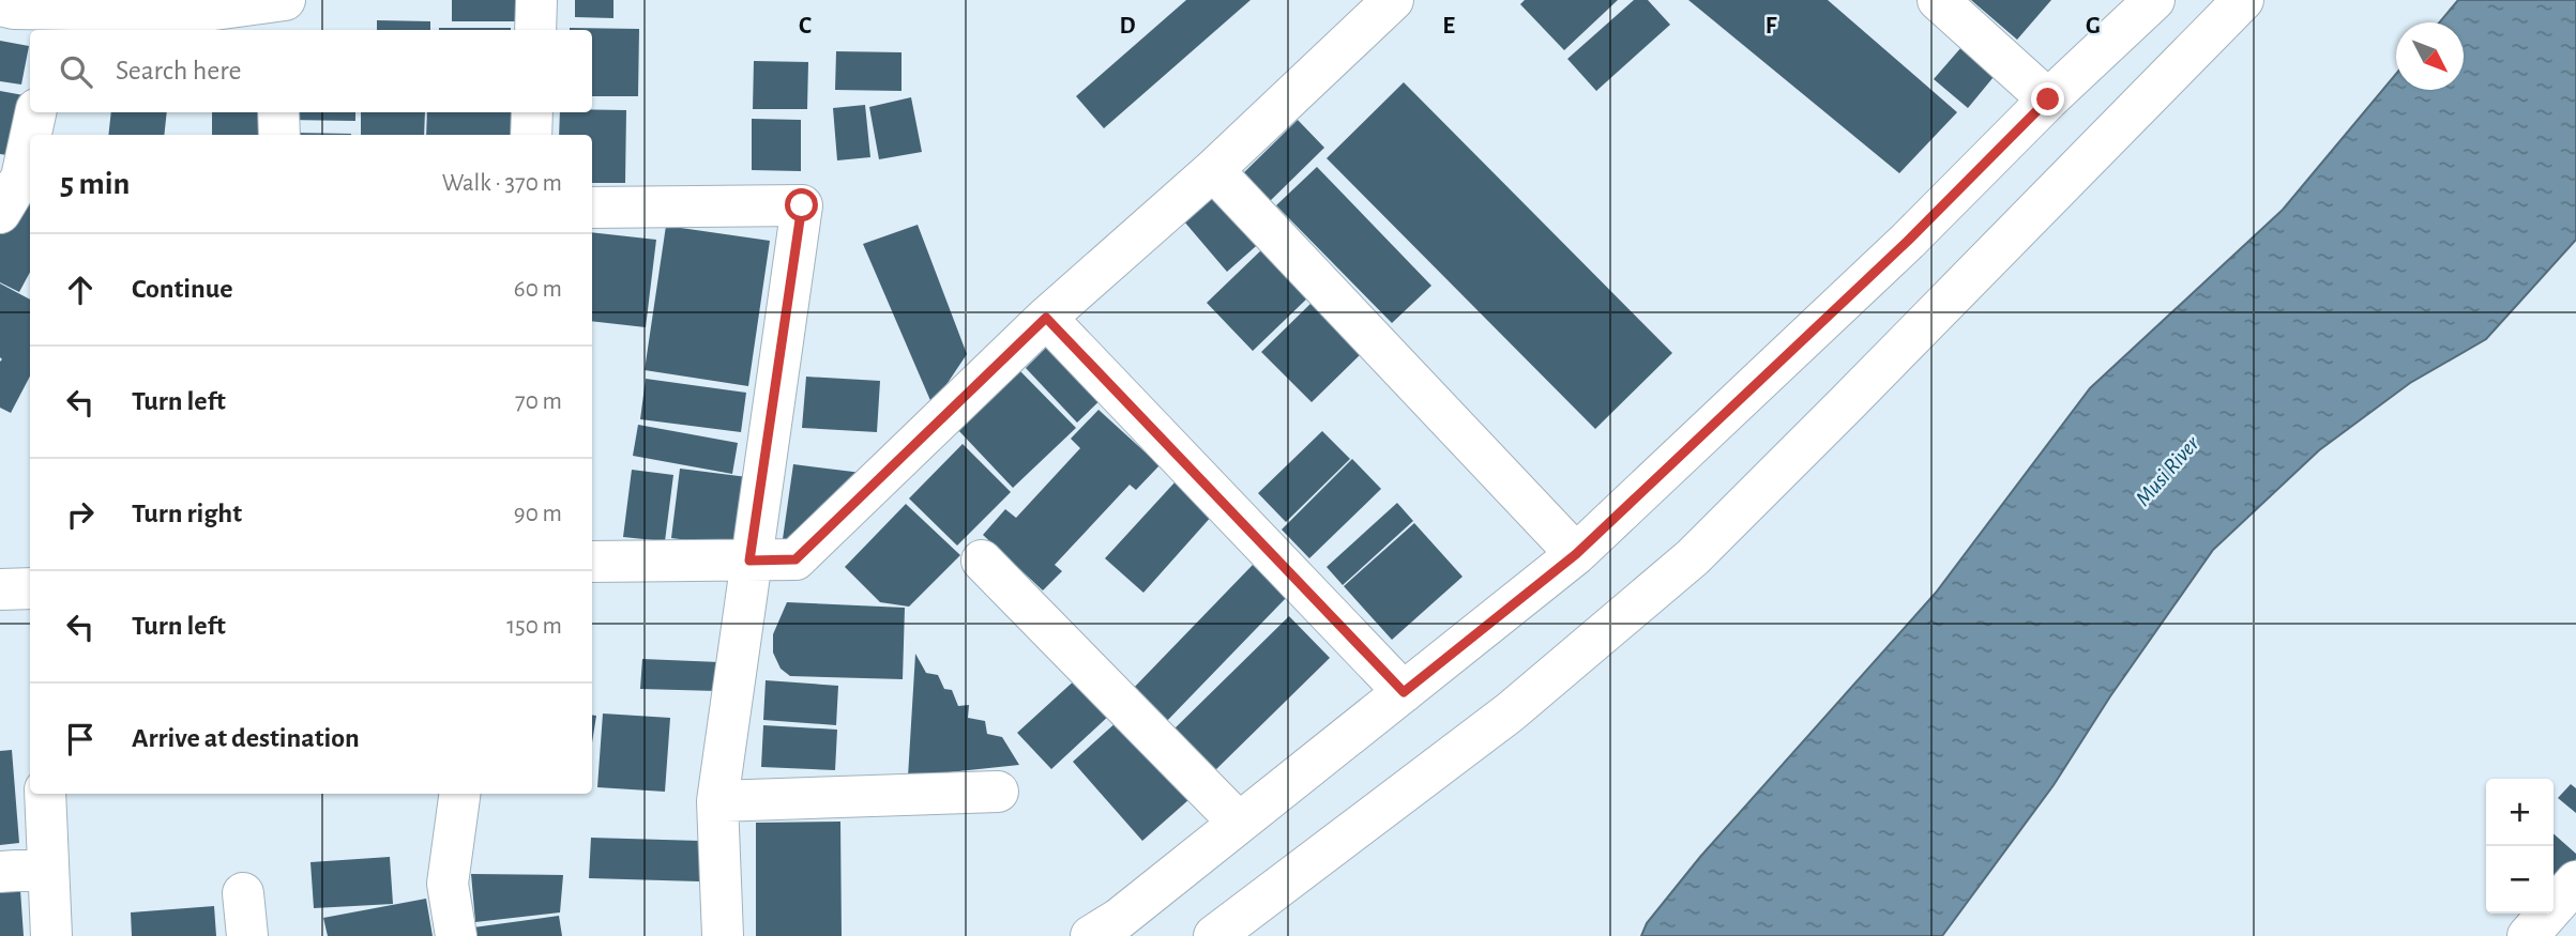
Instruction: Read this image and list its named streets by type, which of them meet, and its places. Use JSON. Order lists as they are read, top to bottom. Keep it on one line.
{"water":["Musi River"],"north":"bottom right","page":{"search":"Search here","heading":["5 min","Walk · 370 m"],"list":[["Continue","60 m"],["Turn left","70 m"],["Turn right","90 m"],["Turn left","150 m"],"Arrive at destination"],"map_buttons":["+","−"]},"grid":{"columns":["C","D","E","F","G"]}}
